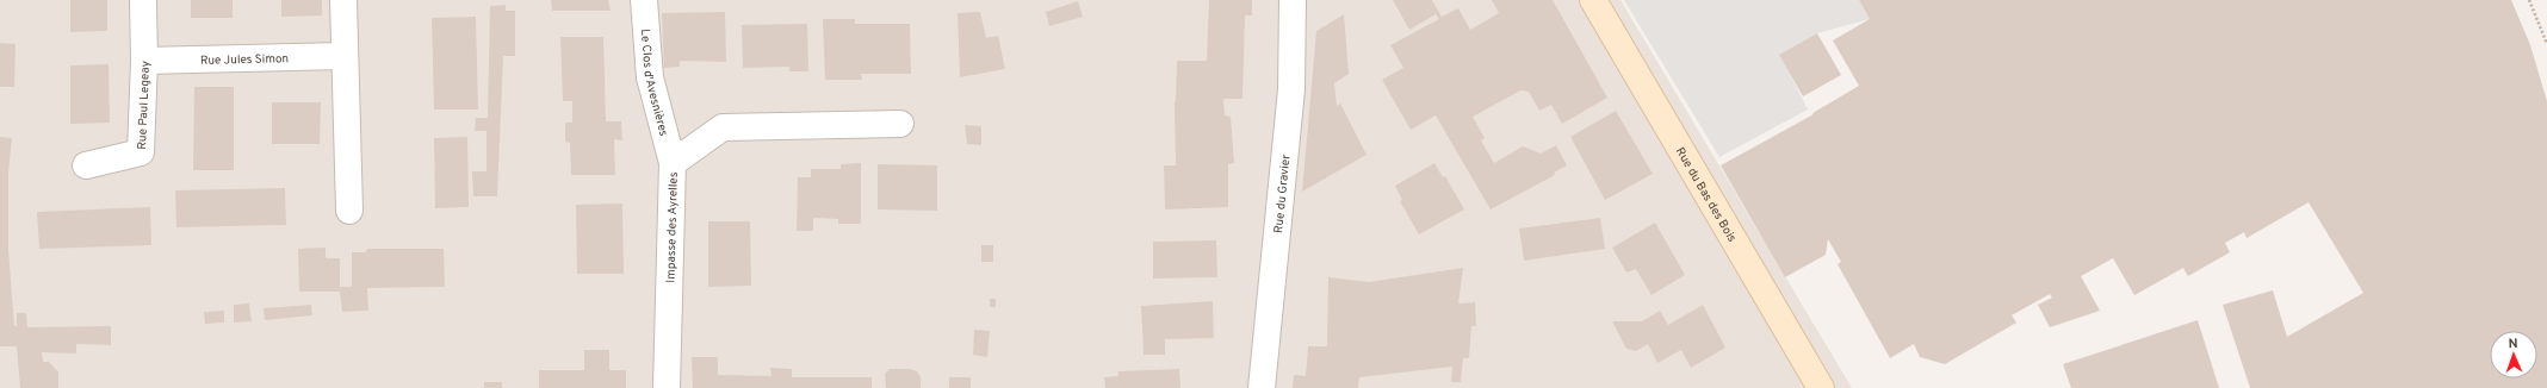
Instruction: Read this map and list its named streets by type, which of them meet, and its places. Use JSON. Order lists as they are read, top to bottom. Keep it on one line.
{"streets":{"street":["Rue Jules Simon","Le Clos d'Avesnières","Rue Paul Legeay","Rue du Gravier","Rue du Bas des Bois","Impasse des Ayrelles"]},"crossings":[["Rue Jules Simon","Rue Paul Legeay"],["Le Clos d'Avesnières","Impasse des Ayrelles"]],"north":"top"}
